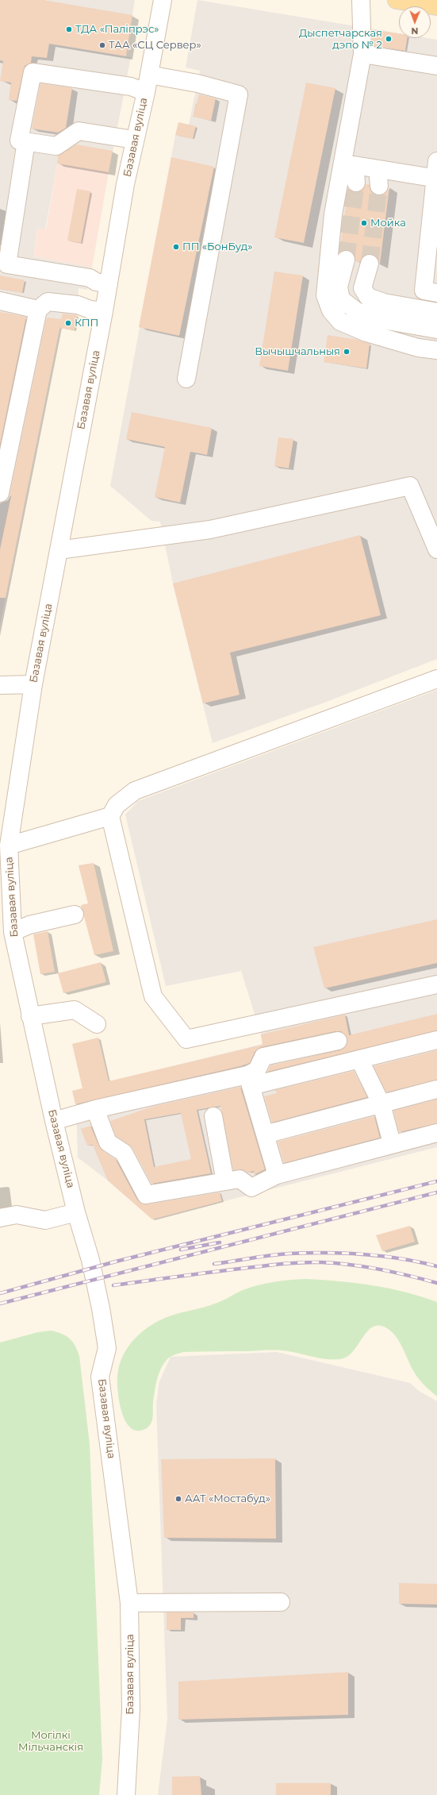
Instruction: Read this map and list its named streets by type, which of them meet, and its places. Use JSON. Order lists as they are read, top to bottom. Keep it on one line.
{"streets":{"street":["Базавая вуліца"]},"parks":["Могілкі Мільчанскія"],"places":["ТДА «Паліпрэс»","Дыспетчарская дэпо № 2","ТАА «СЦ Сервер»","Мойка","ПП «БонБуд»","КПП","Вычышчальныя","ААТ «Мостабуд»"],"north":"bottom"}
